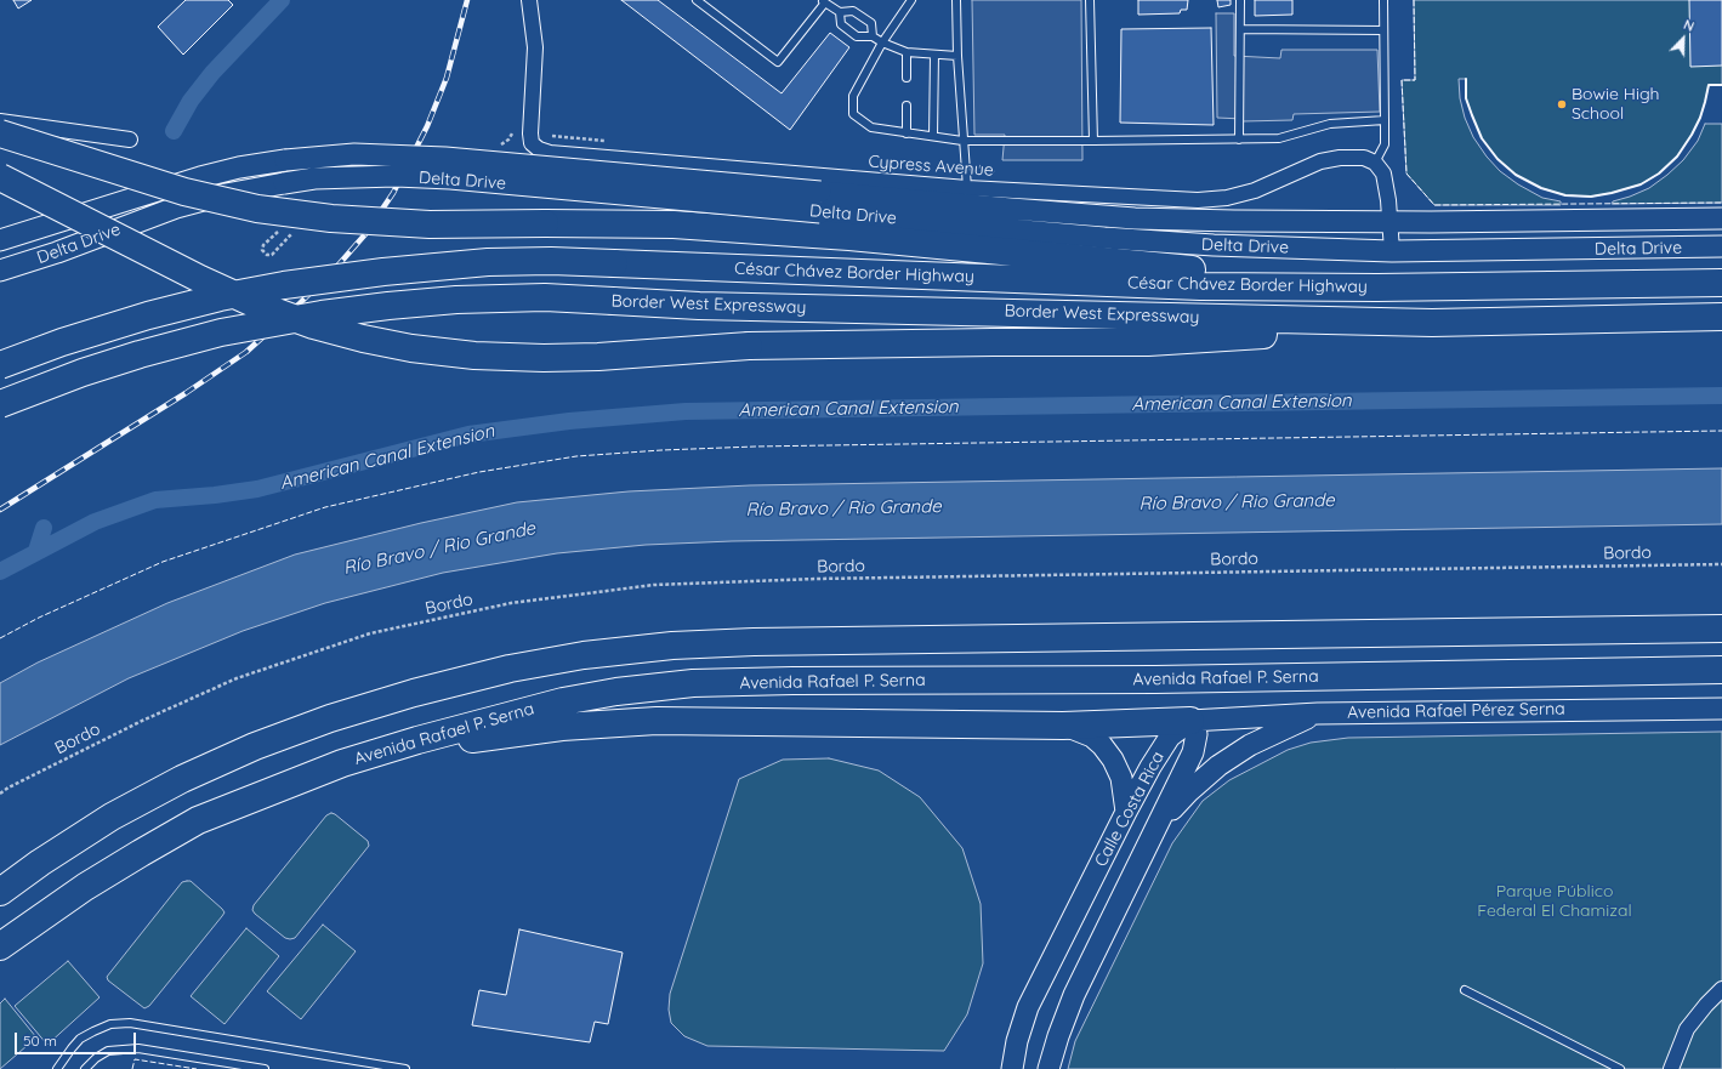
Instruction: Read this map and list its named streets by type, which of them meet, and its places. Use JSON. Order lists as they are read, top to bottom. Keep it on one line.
{"streets":{"highway":["César Chávez Border Highway","Border West Expressway","Avenida Rafael P. Serna"],"main road":["Delta Drive","Avenida Rafael Pérez Serna","Calle Costa Rica"],"street":["Cypress Avenue"],"path":["Bordo"]},"crossings":[["Avenida Rafael Pérez Serna","Calle Costa Rica"]],"water":["American Canal Extension","Río Bravo / Rio Grande"],"parks":["Parque Público Federal El Chamizal"],"places":["Bowie High School"],"scale_bar":"50 m","north":"top right"}
